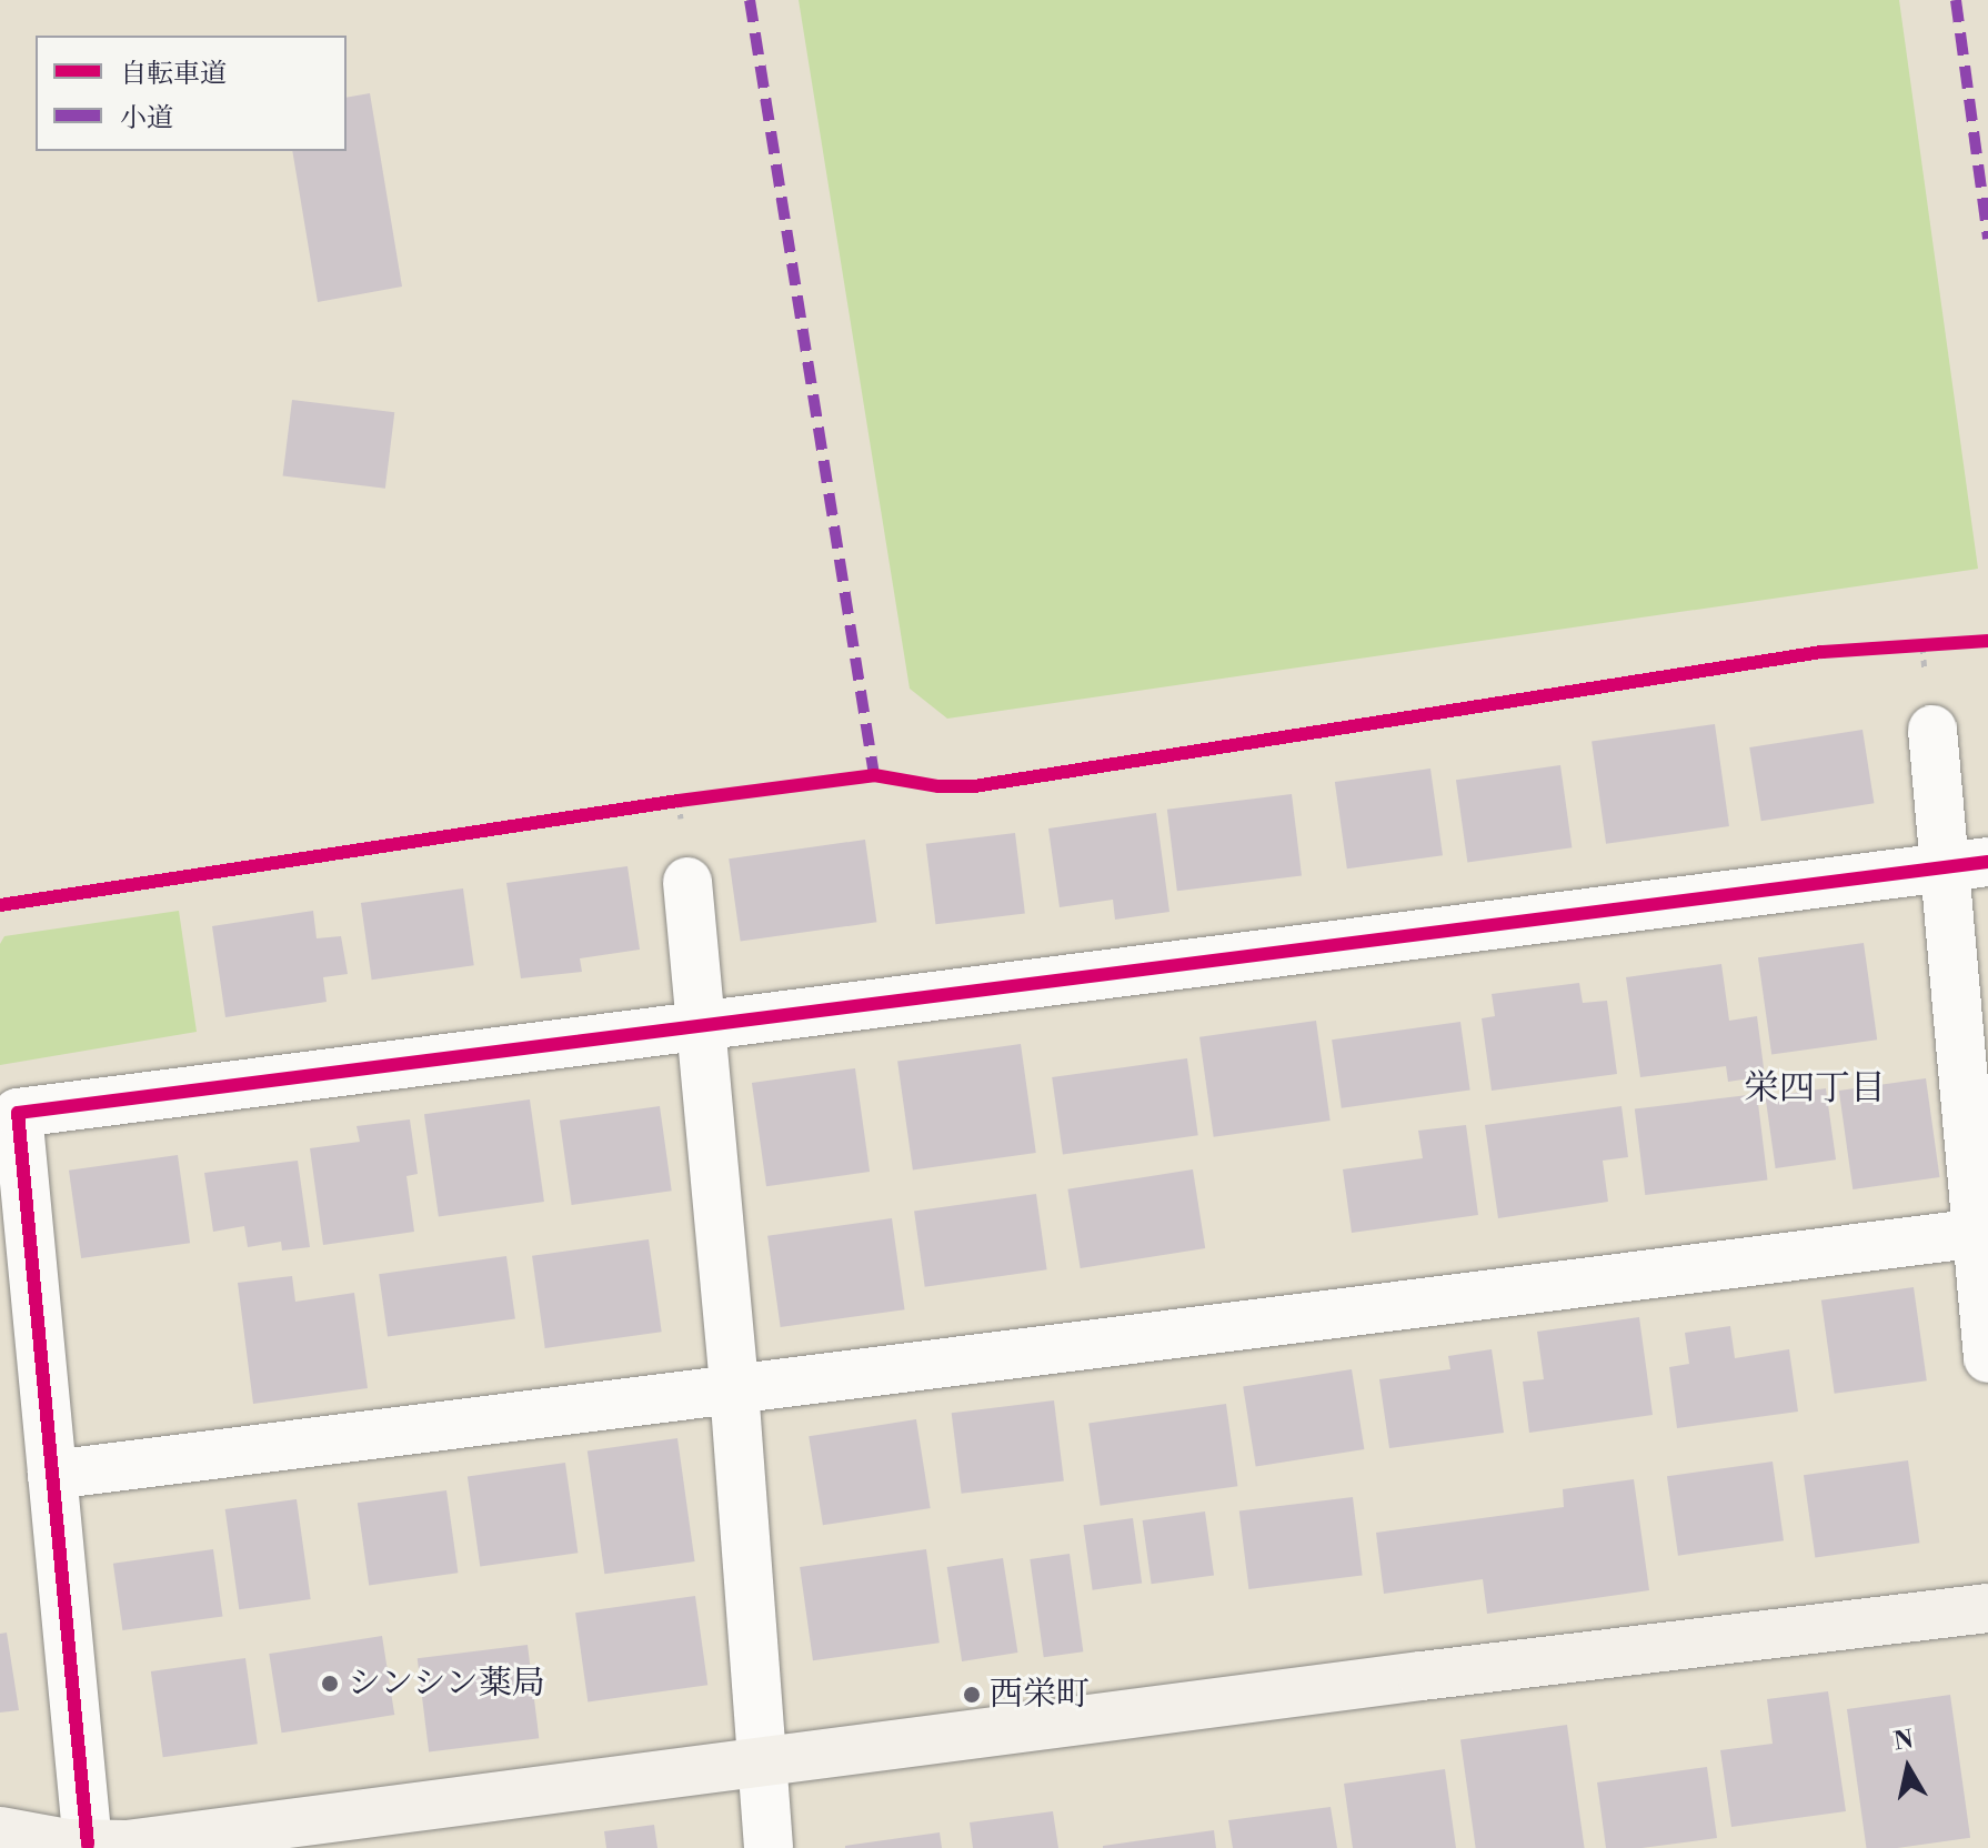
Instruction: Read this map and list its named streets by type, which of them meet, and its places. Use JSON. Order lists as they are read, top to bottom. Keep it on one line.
{"districts":["栄四丁目"],"places":["シンシン薬局","西栄町"],"legend":["自転車道","小道"],"north":"top"}
